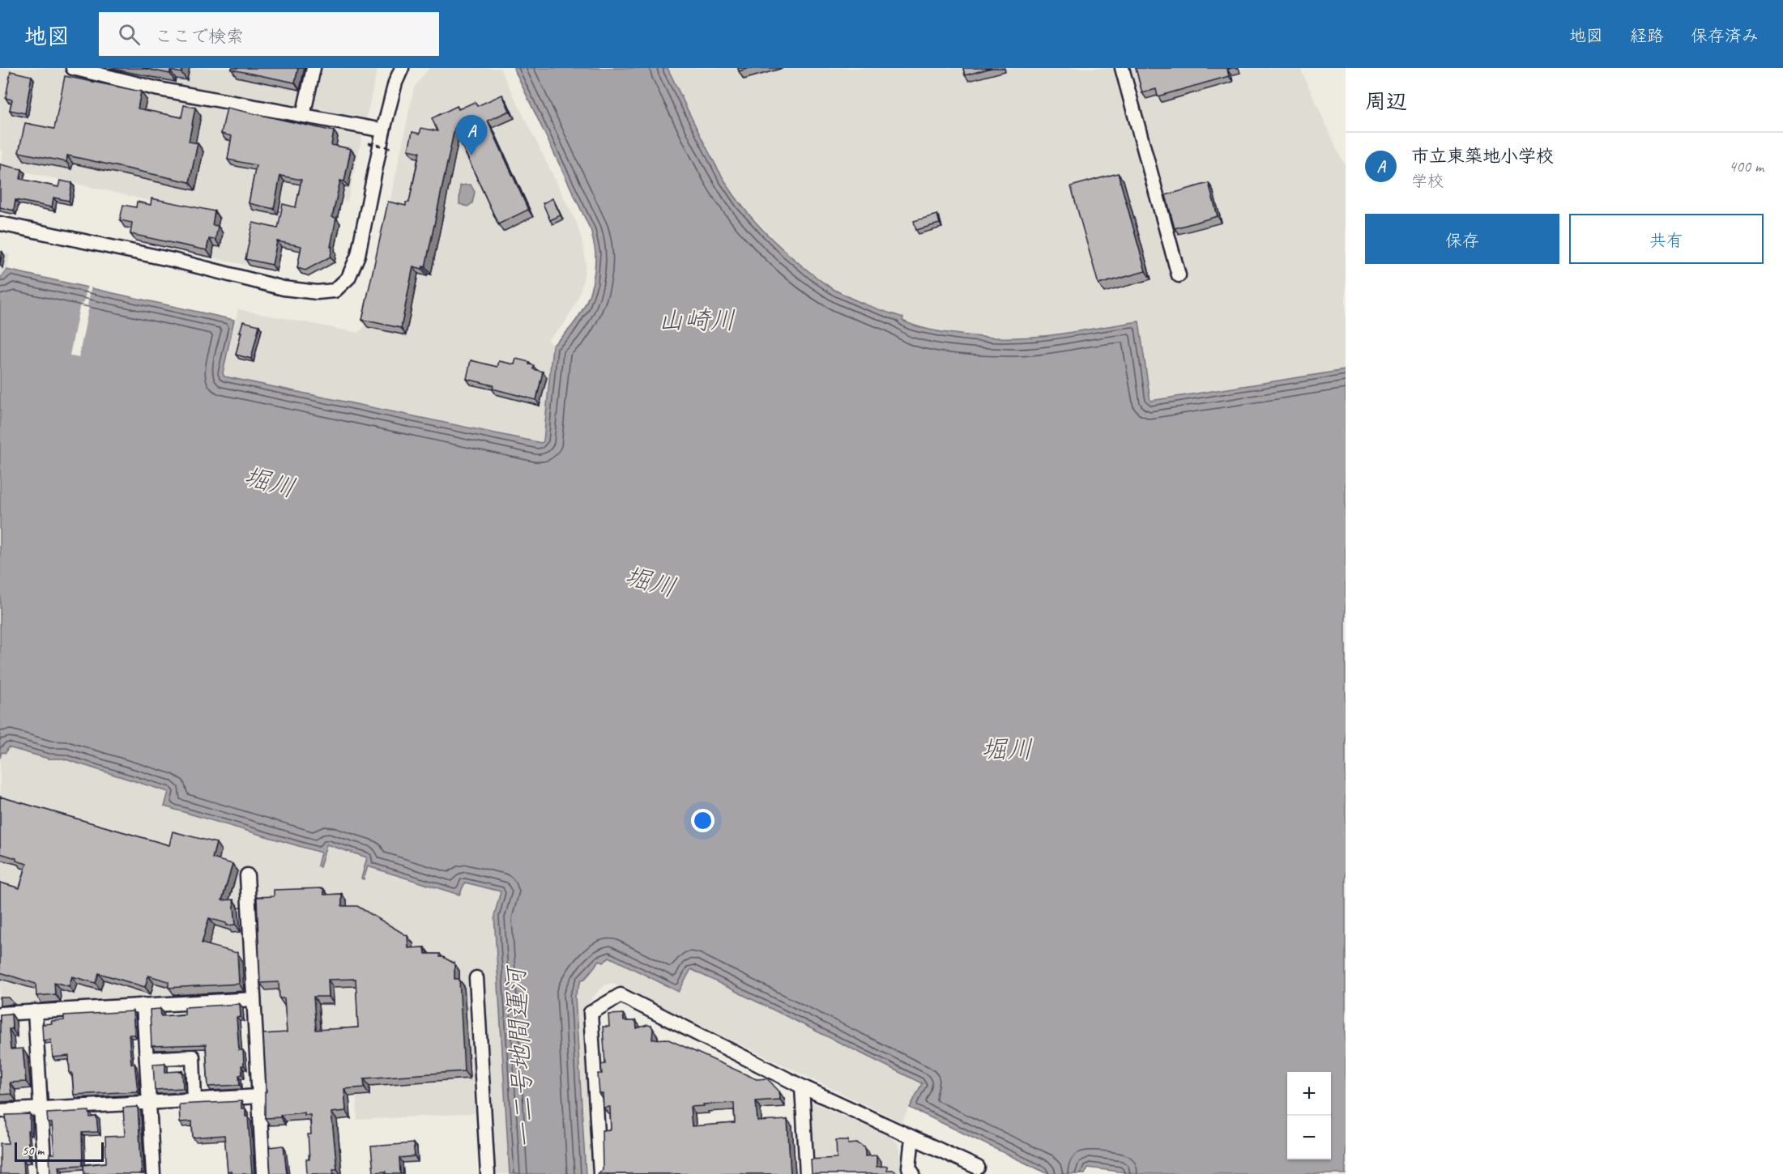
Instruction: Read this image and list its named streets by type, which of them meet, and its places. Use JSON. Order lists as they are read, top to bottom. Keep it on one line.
{"water":["山崎川","堀川","一二号地間運河"],"scale_bar":"50 m","page":{"header":"地図","search":"ここで検索","nav":["地図","経路","保存済み"],"heading":"周辺","pins":"A","list":[{"mark":"A","name":"市立東築地小学校","note":"学校","value":"400 m"}],"buttons":["保存","共有"],"map_buttons":["+","−"],"scale":"50 m"}}
